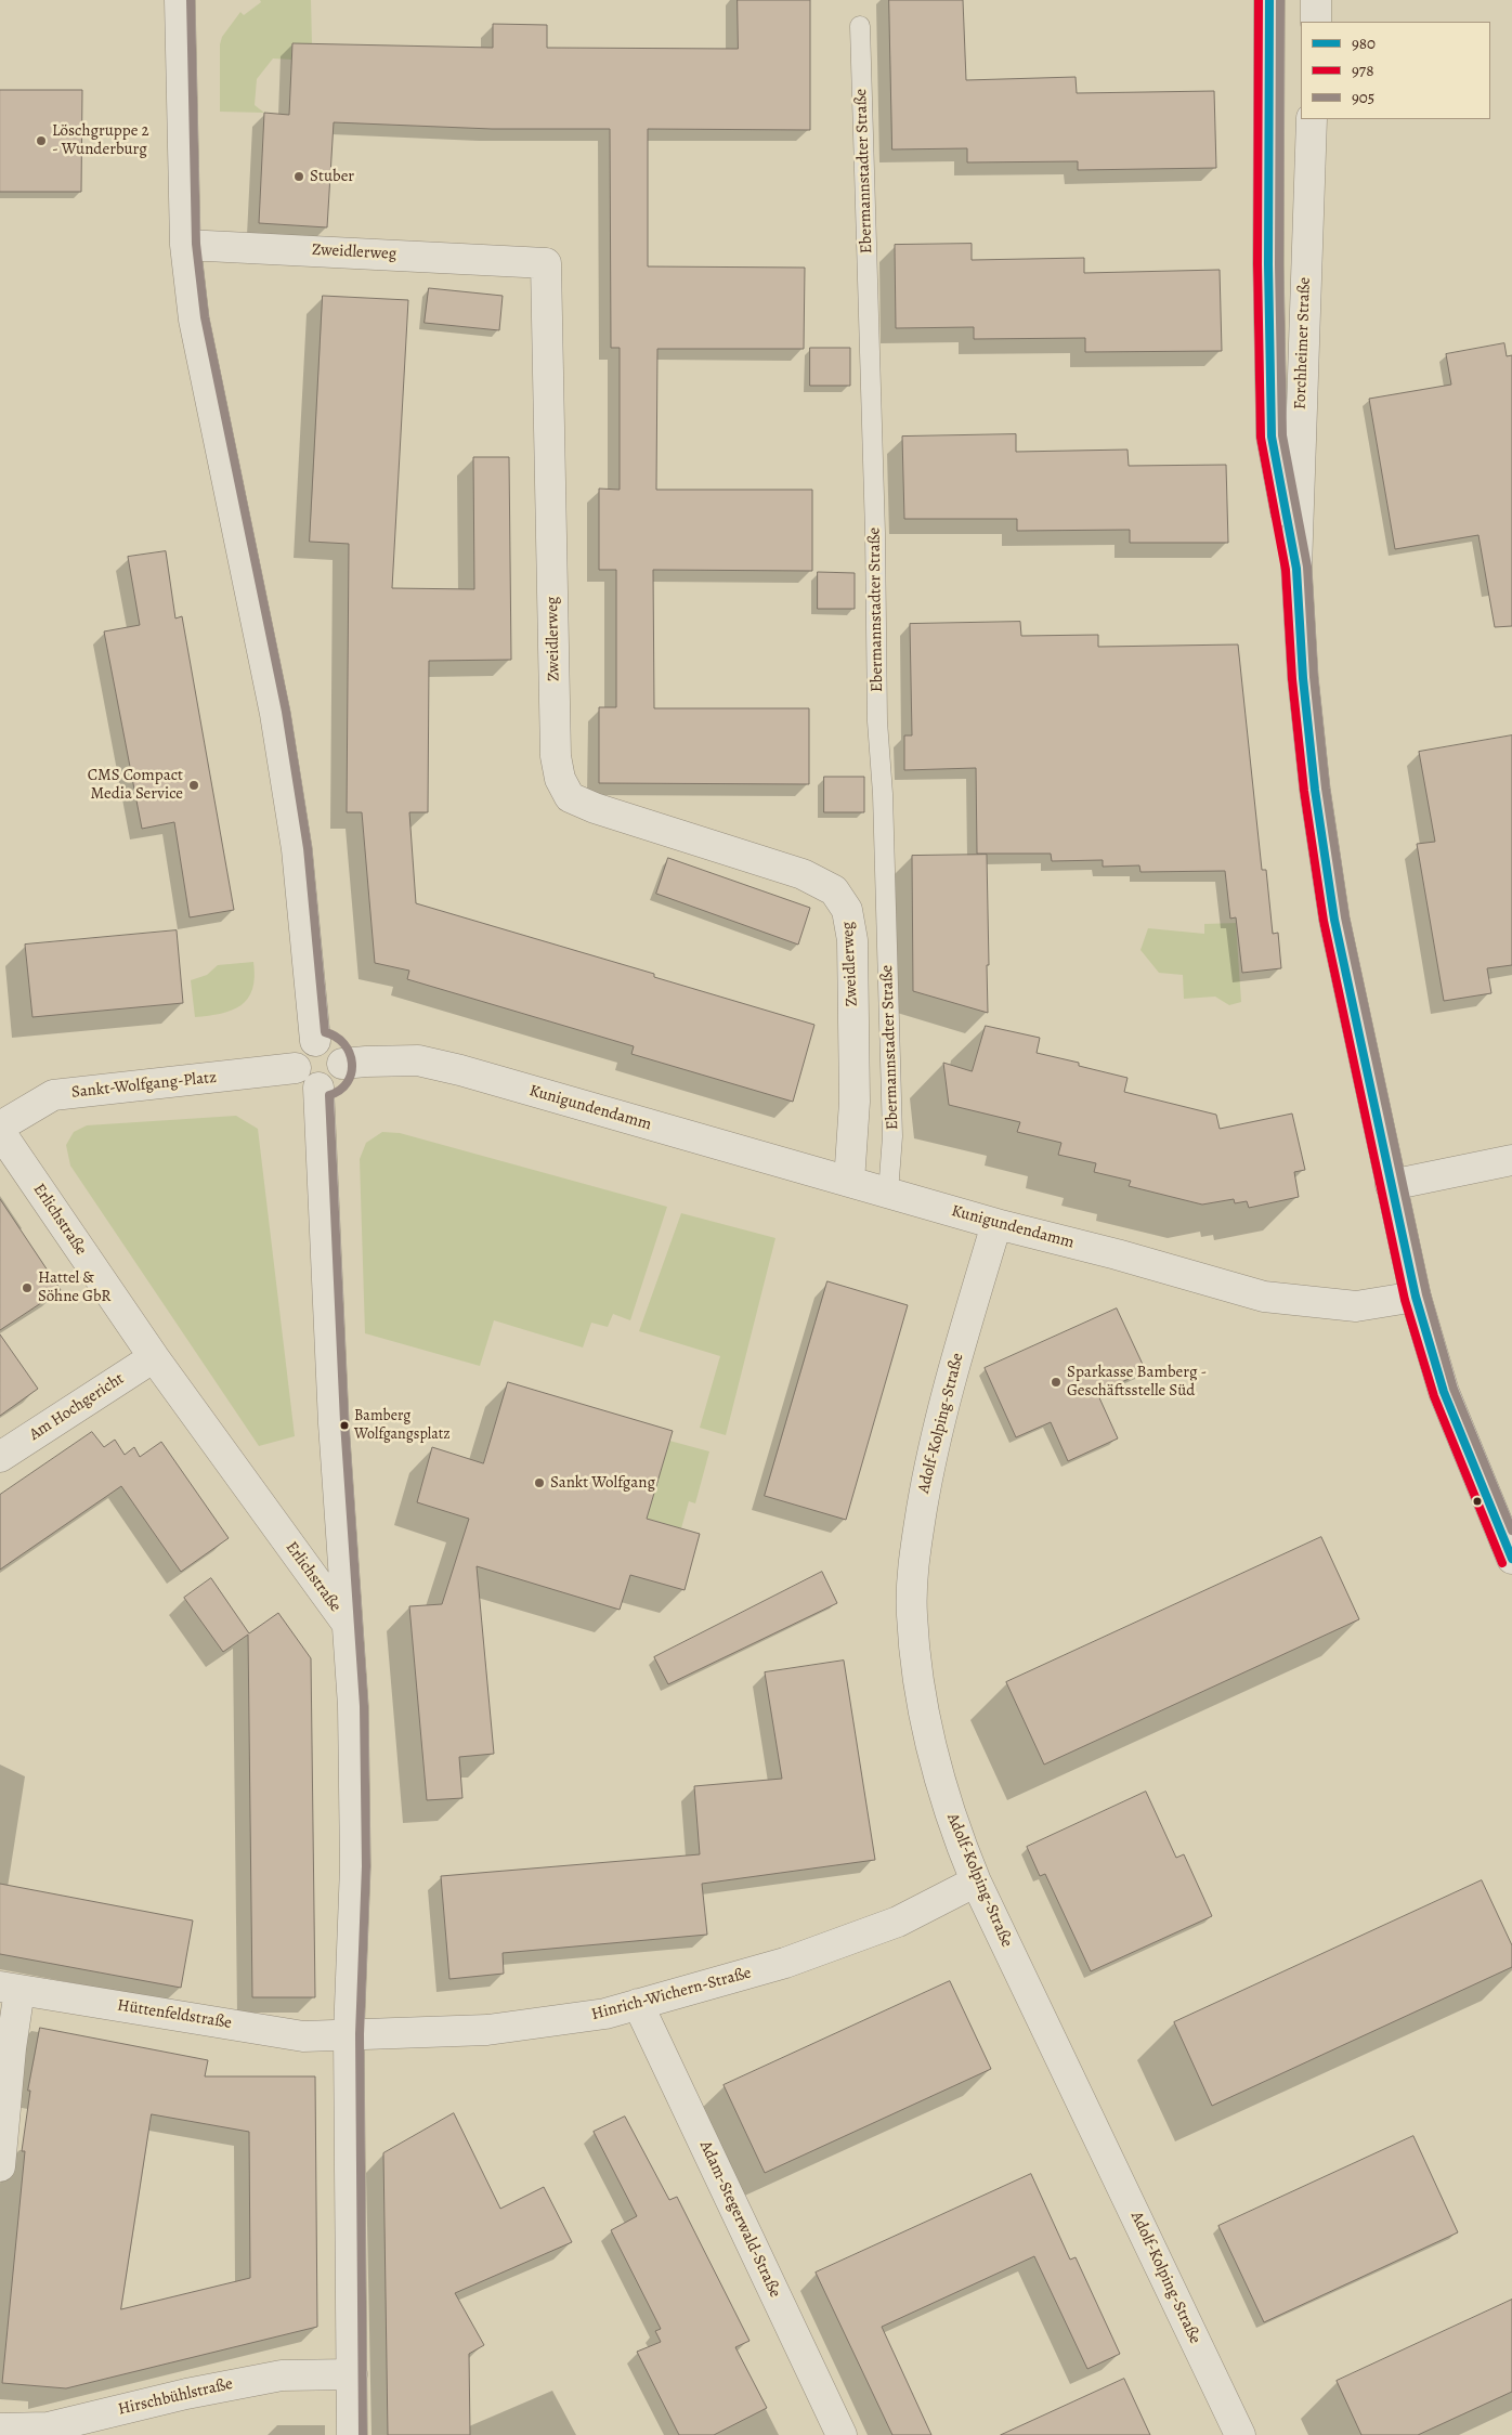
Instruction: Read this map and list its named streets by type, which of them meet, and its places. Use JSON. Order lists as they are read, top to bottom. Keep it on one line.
{"streets":{"street":["Zweidlerweg","Forchheimer Straße","Sankt-Wolfgang-Platz","Kunigundendamm","Erlichstraße","Am Hochgericht","Adolf-Kolping-Straße","Hinrich-Wichern-Straße","Hüttenfeldstraße","Adam-Stegerwald-Straße","Hirschbühlstraße"],"lane":["Ebermannstadter Straße"]},"crossings":[["Ebermannstadter Straße","Kunigundendamm"],["Zweidlerweg","Kunigundendamm"],["Forchheimer Straße","Kunigundendamm"],["Sankt-Wolfgang-Platz","Kunigundendamm"],["Kunigundendamm","Adolf-Kolping-Straße"],["Erlichstraße","Am Hochgericht"],["Erlichstraße","Hinrich-Wichern-Straße"],["Erlichstraße","Hüttenfeldstraße"],["Erlichstraße","Hirschbühlstraße"],["Adolf-Kolping-Straße","Hinrich-Wichern-Straße"],["Hinrich-Wichern-Straße","Hüttenfeldstraße"],["Hinrich-Wichern-Straße","Adam-Stegerwald-Straße"]],"places":["Löschgruppe 2 - Wunderburg","Stuber","CMS Compact Media Service","Hattel & Söhne GbR","Sparkasse Bamberg - Geschäftsstelle Süd","Bamberg Wolfgangsplatz","Sankt Wolfgang"],"lines":["transit line 980","transit line 978","transit line 905"],"legend":["980","978","905"]}
